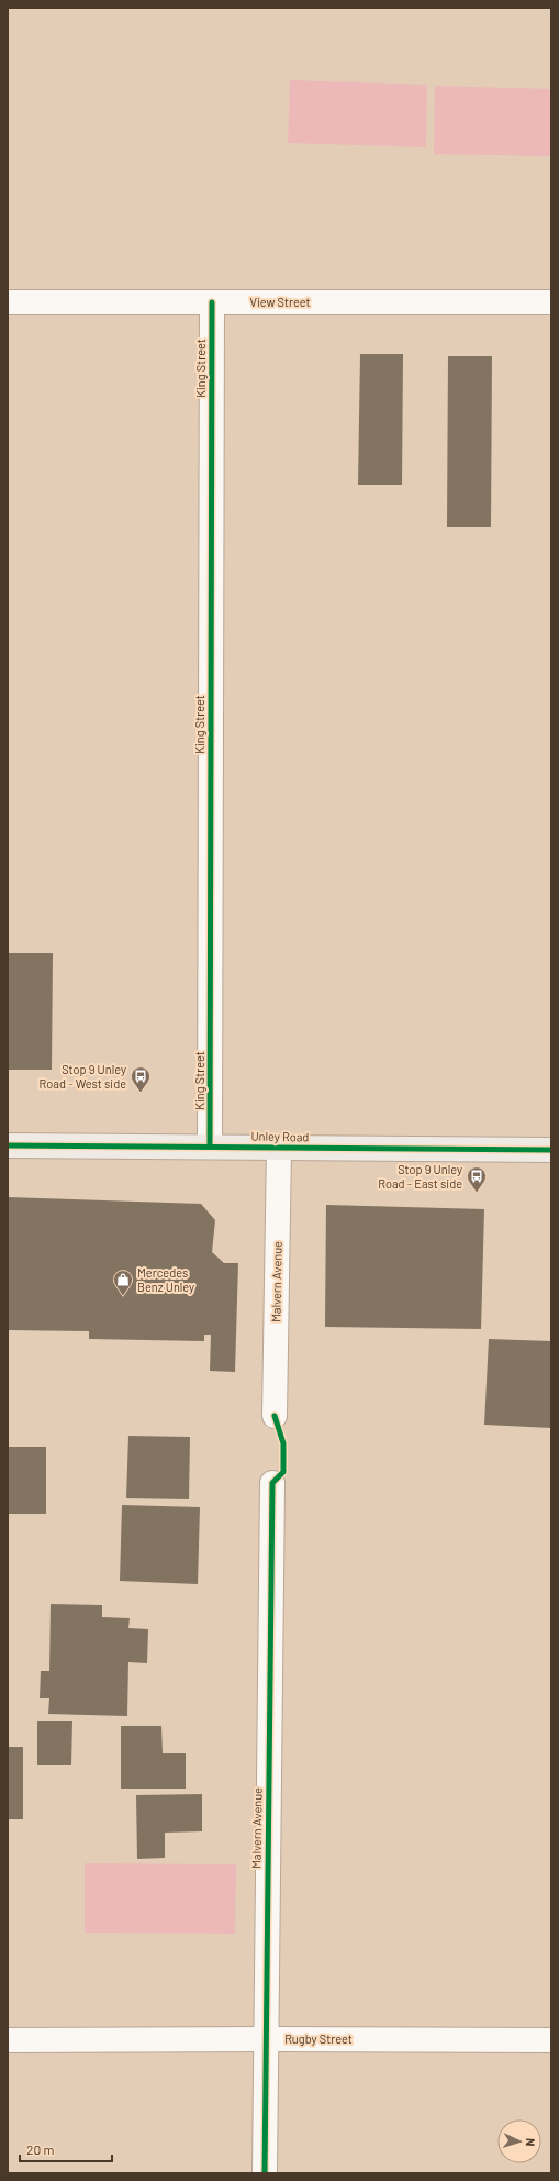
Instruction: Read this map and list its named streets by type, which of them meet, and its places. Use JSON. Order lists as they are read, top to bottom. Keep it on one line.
{"streets":{"main road":["Unley Road"],"street":["View Street","King Street","Malvern Avenue","Rugby Street"]},"crossings":[["View Street","King Street"],["King Street","Unley Road"],["Unley Road","Malvern Avenue"],["Malvern Avenue","Rugby Street"]],"places":{"bus stop":["Stop 9 Unley Road - West side","Stop 9 Unley Road - East side"],"shop":["Mercedes Benz Unley"]},"scale_bar":"20 m","north":"right"}
